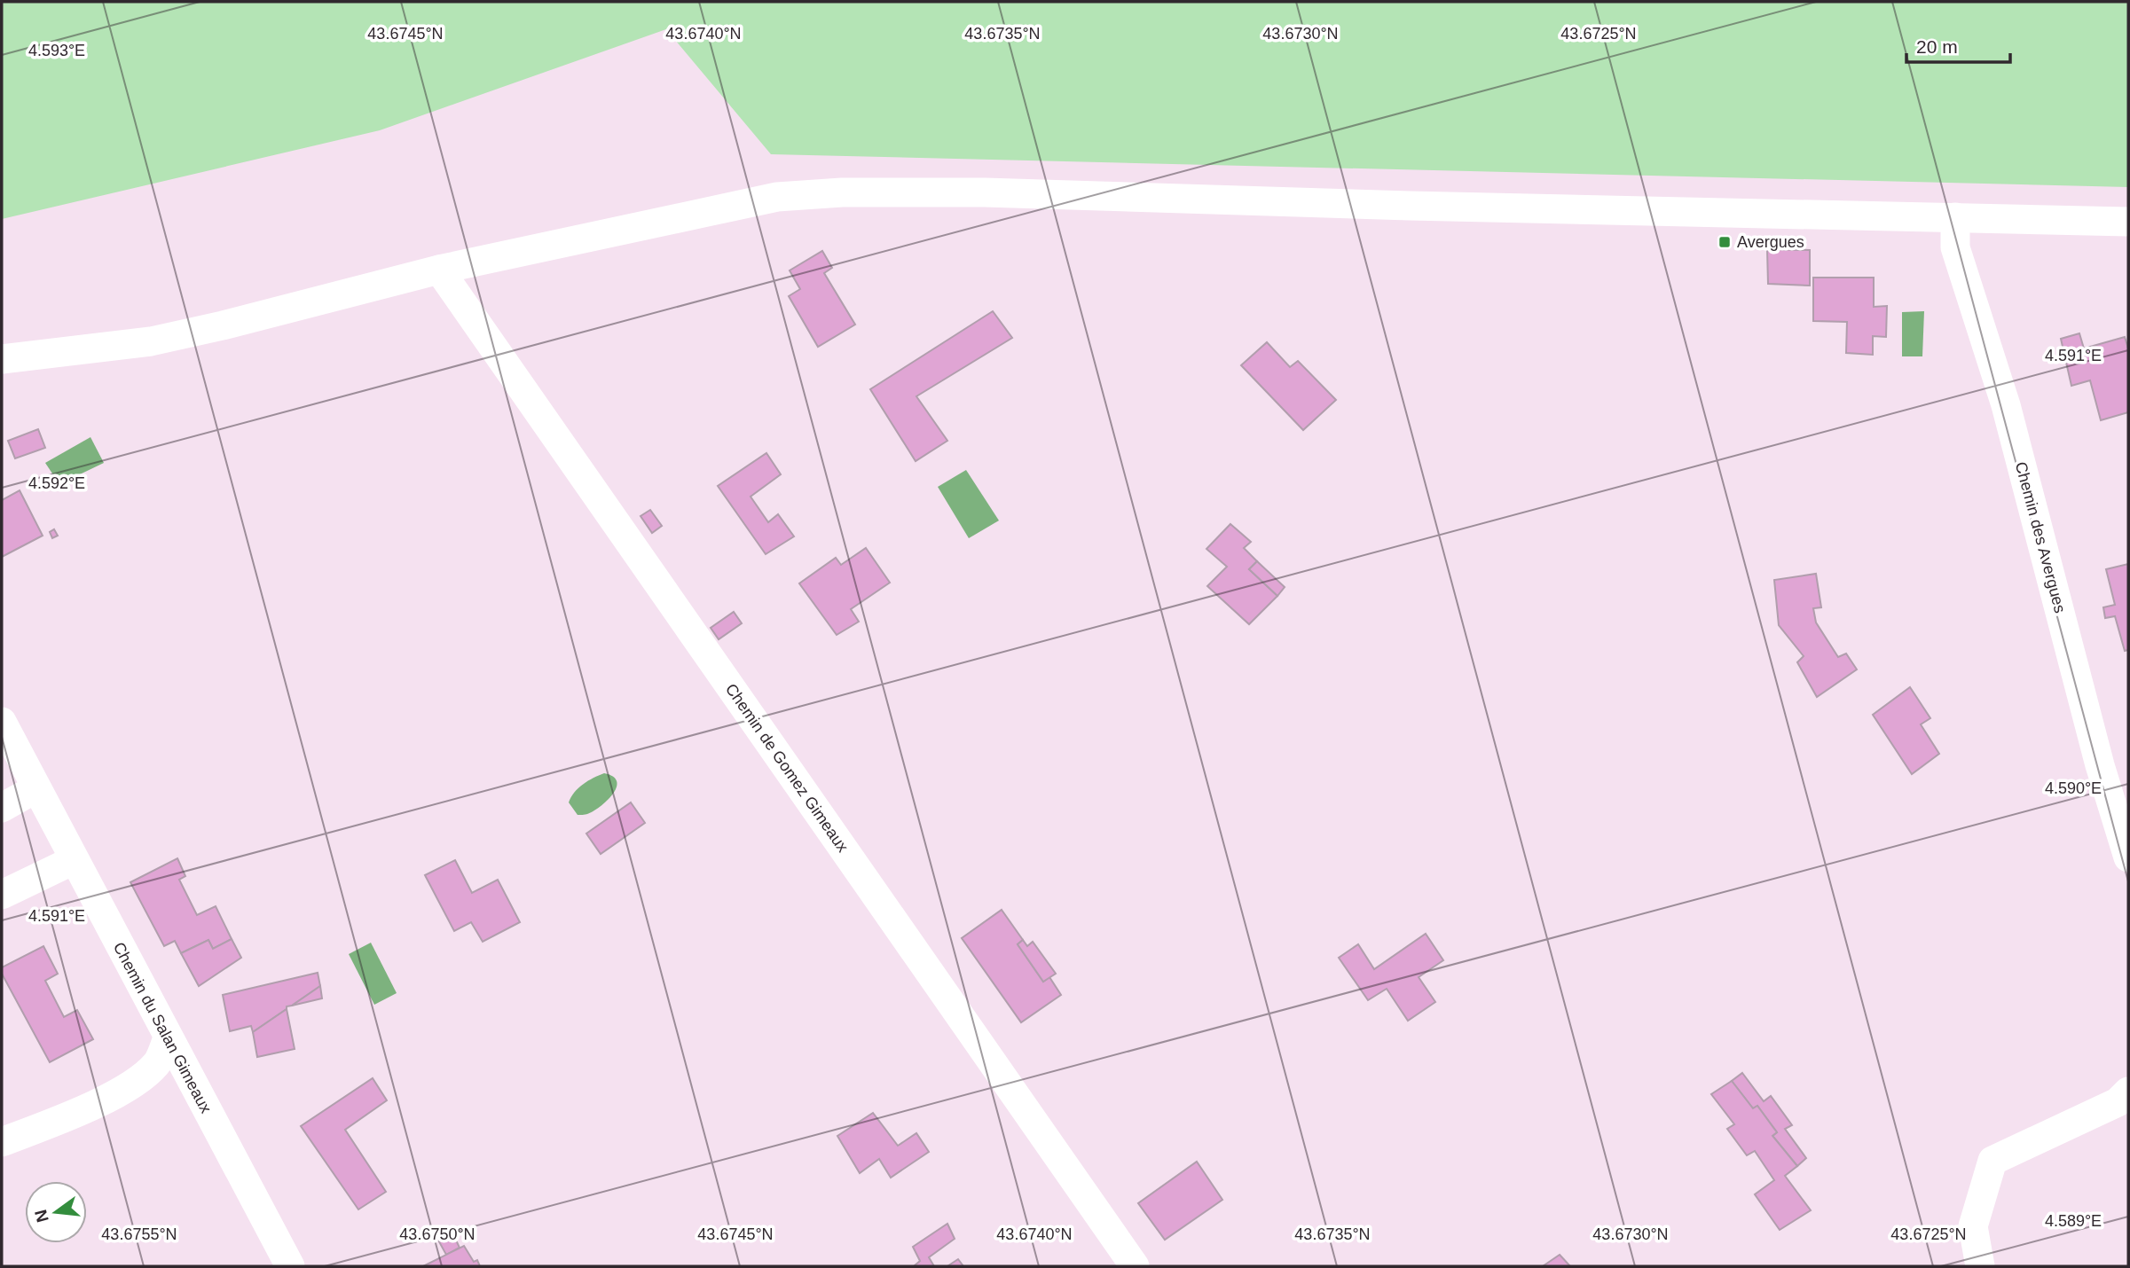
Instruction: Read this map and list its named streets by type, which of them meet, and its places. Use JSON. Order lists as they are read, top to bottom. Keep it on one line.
{"streets":{"street":["Chemin des Avergues","Chemin de Gomez Gimeaux","Chemin du Salan Gimeaux"]},"places":{"transit":["Avergues"]},"scale_bar":"20 m","north":"left","coordinates":["43.6740°N","43.6735°N","43.6730°N","43.6745°N","43.6725°N","4.593°E","4.591°E","4.592°E","4.590°E","4.589°E","43.6755°N","43.6750°N"]}
